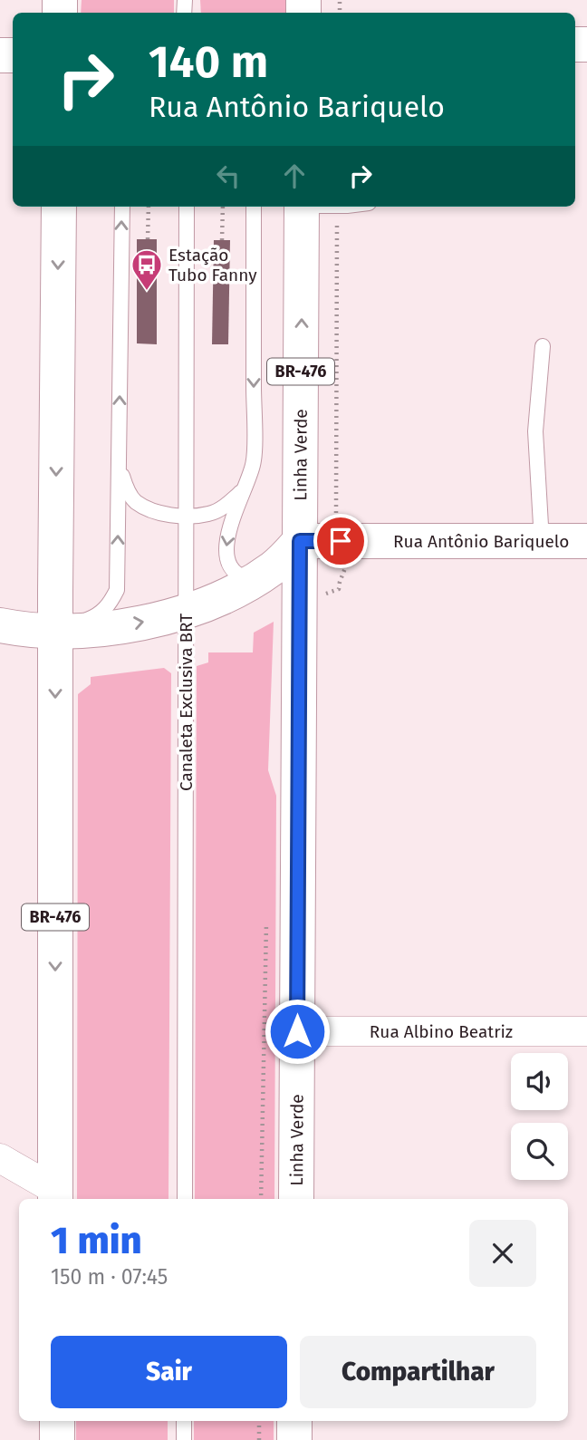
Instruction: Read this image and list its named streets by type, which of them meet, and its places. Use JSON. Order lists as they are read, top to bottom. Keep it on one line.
{"streets":{"main road":["BR-476","Linha Verde","Rua Antônio Bariquelo"],"street":["Rua Albino Beatriz"],"lane":["Canaleta Exclusiva BRT"]},"crossings":[["Linha Verde","Rua Antônio Bariquelo"],["Linha Verde","Rua Albino Beatriz"]],"places":{"bus stop":["Estação Tubo Fanny"]},"page":{"turn":["140 m","Rua Antônio Bariquelo"],"heading":["1 min","150 m · 07:45"],"buttons":["Sair","Compartilhar"]}}
